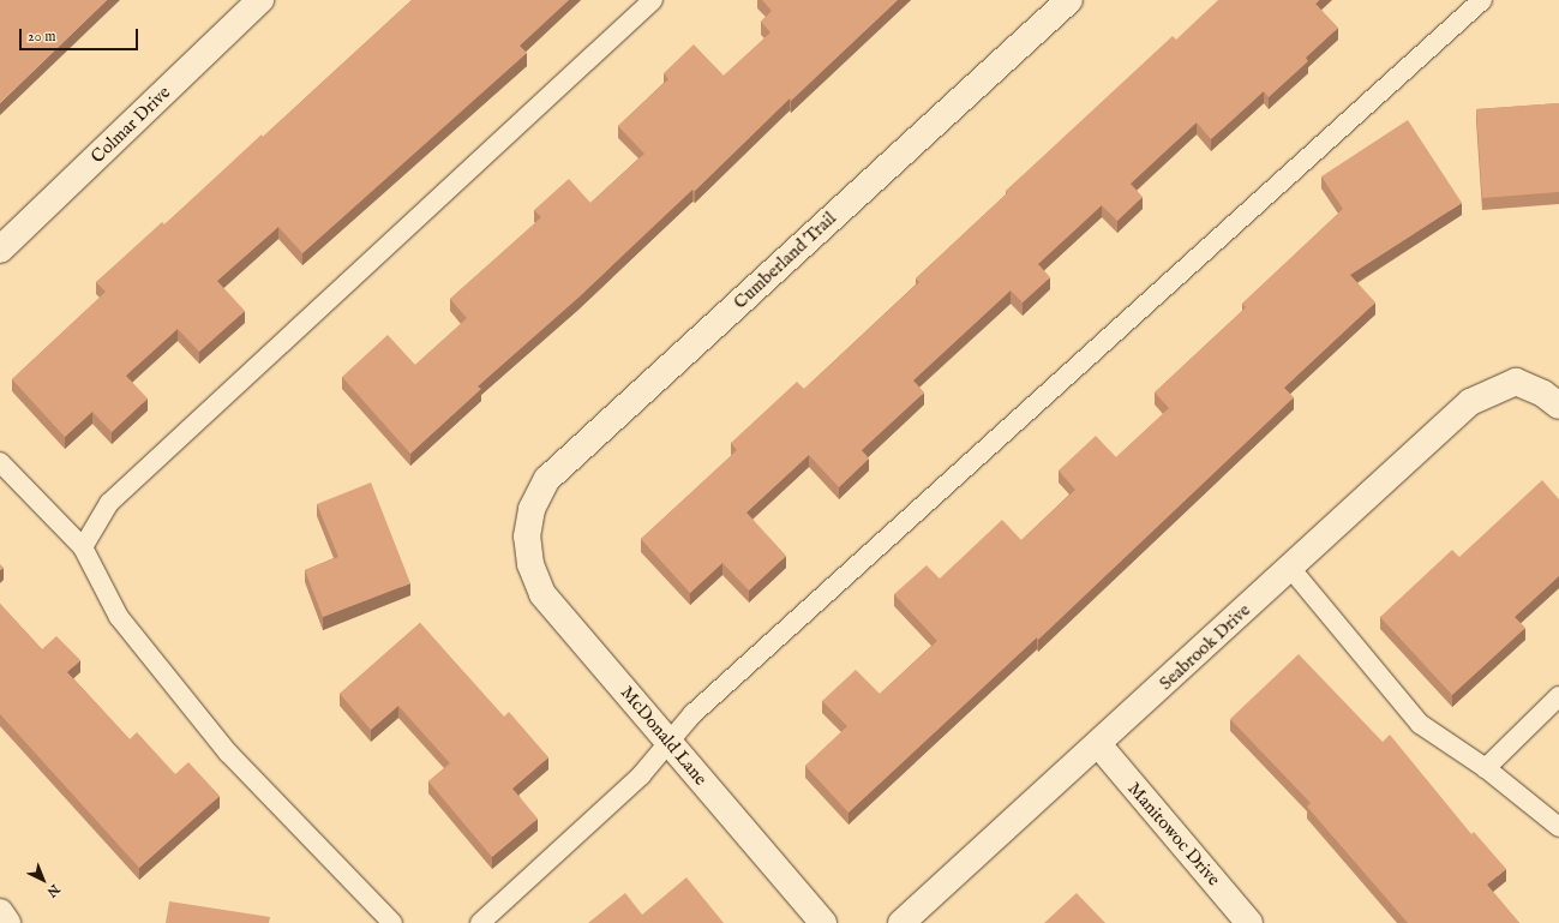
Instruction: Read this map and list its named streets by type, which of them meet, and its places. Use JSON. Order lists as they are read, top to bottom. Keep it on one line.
{"streets":{"street":["Colmar Drive","Cumberland Trail","Seabrook Drive","McDonald Lane","Manitowoc Drive"]},"crossings":[["Cumberland Trail","McDonald Lane"],["Seabrook Drive","Manitowoc Drive"]],"scale_bar":"20 m","north":"bottom right"}
